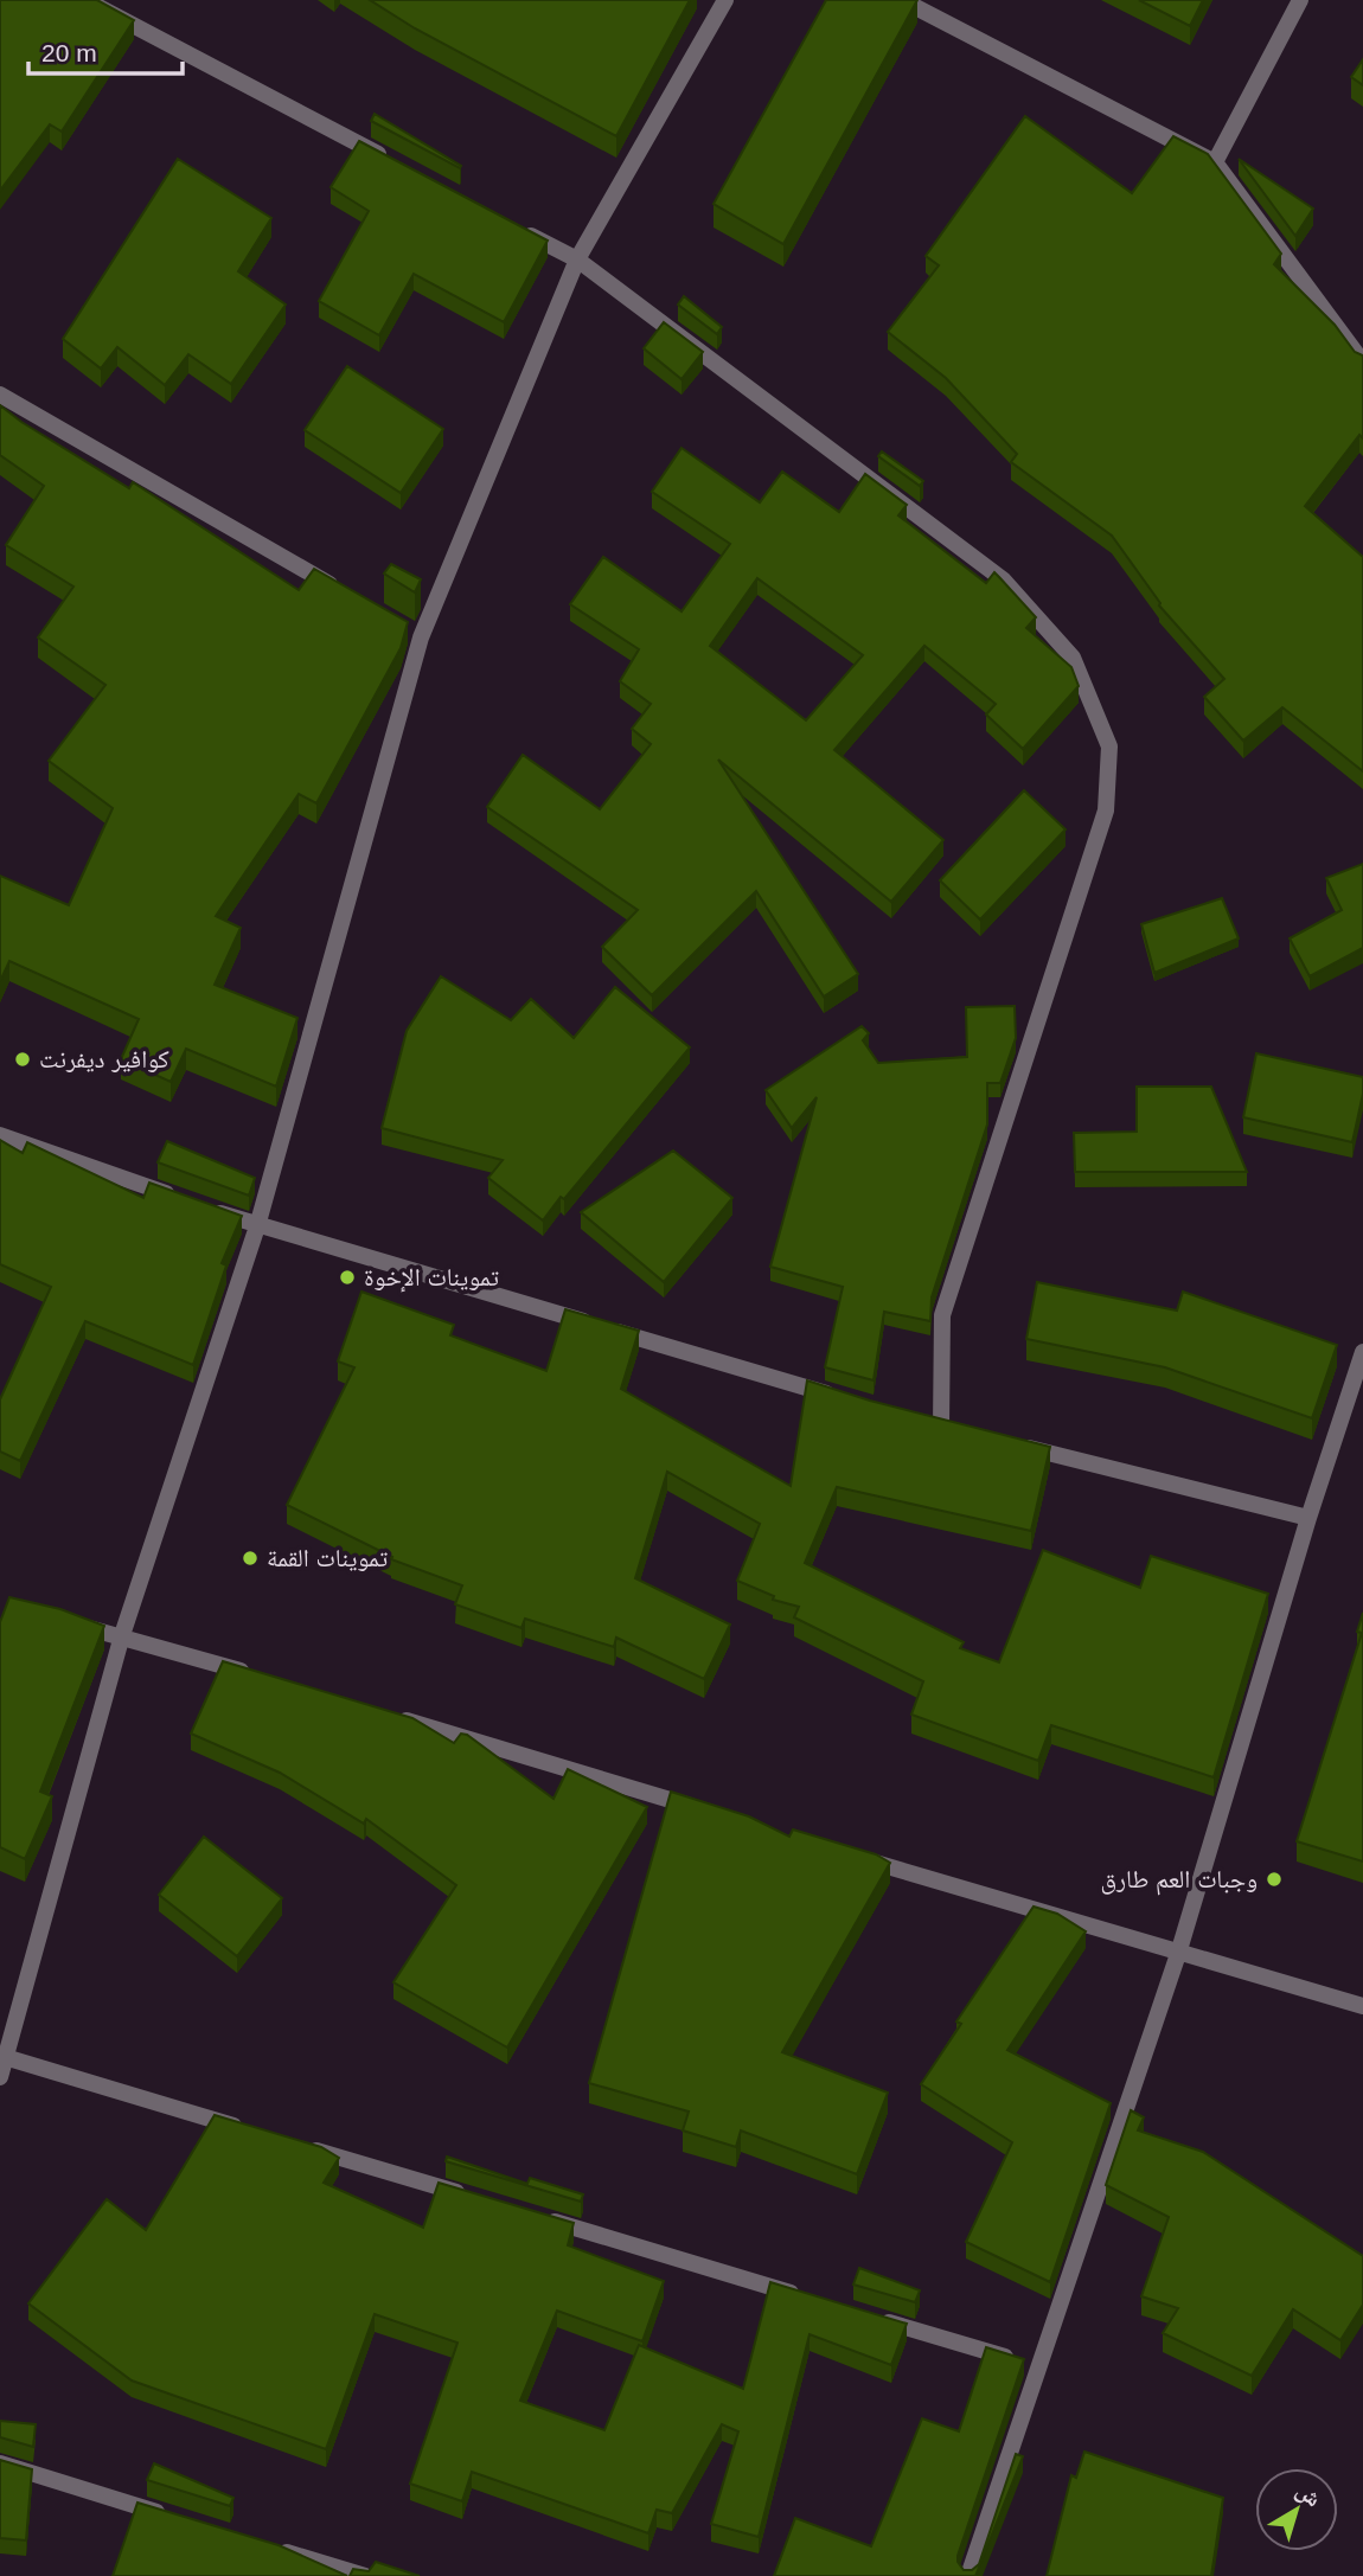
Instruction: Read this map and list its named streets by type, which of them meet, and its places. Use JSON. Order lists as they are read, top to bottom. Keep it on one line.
{"places":["كوافير ديفرنت","تموينات الإخوة","تموينات القمة","وجبات العم طارق"],"scale_bar":"20 m","north":"top right"}
